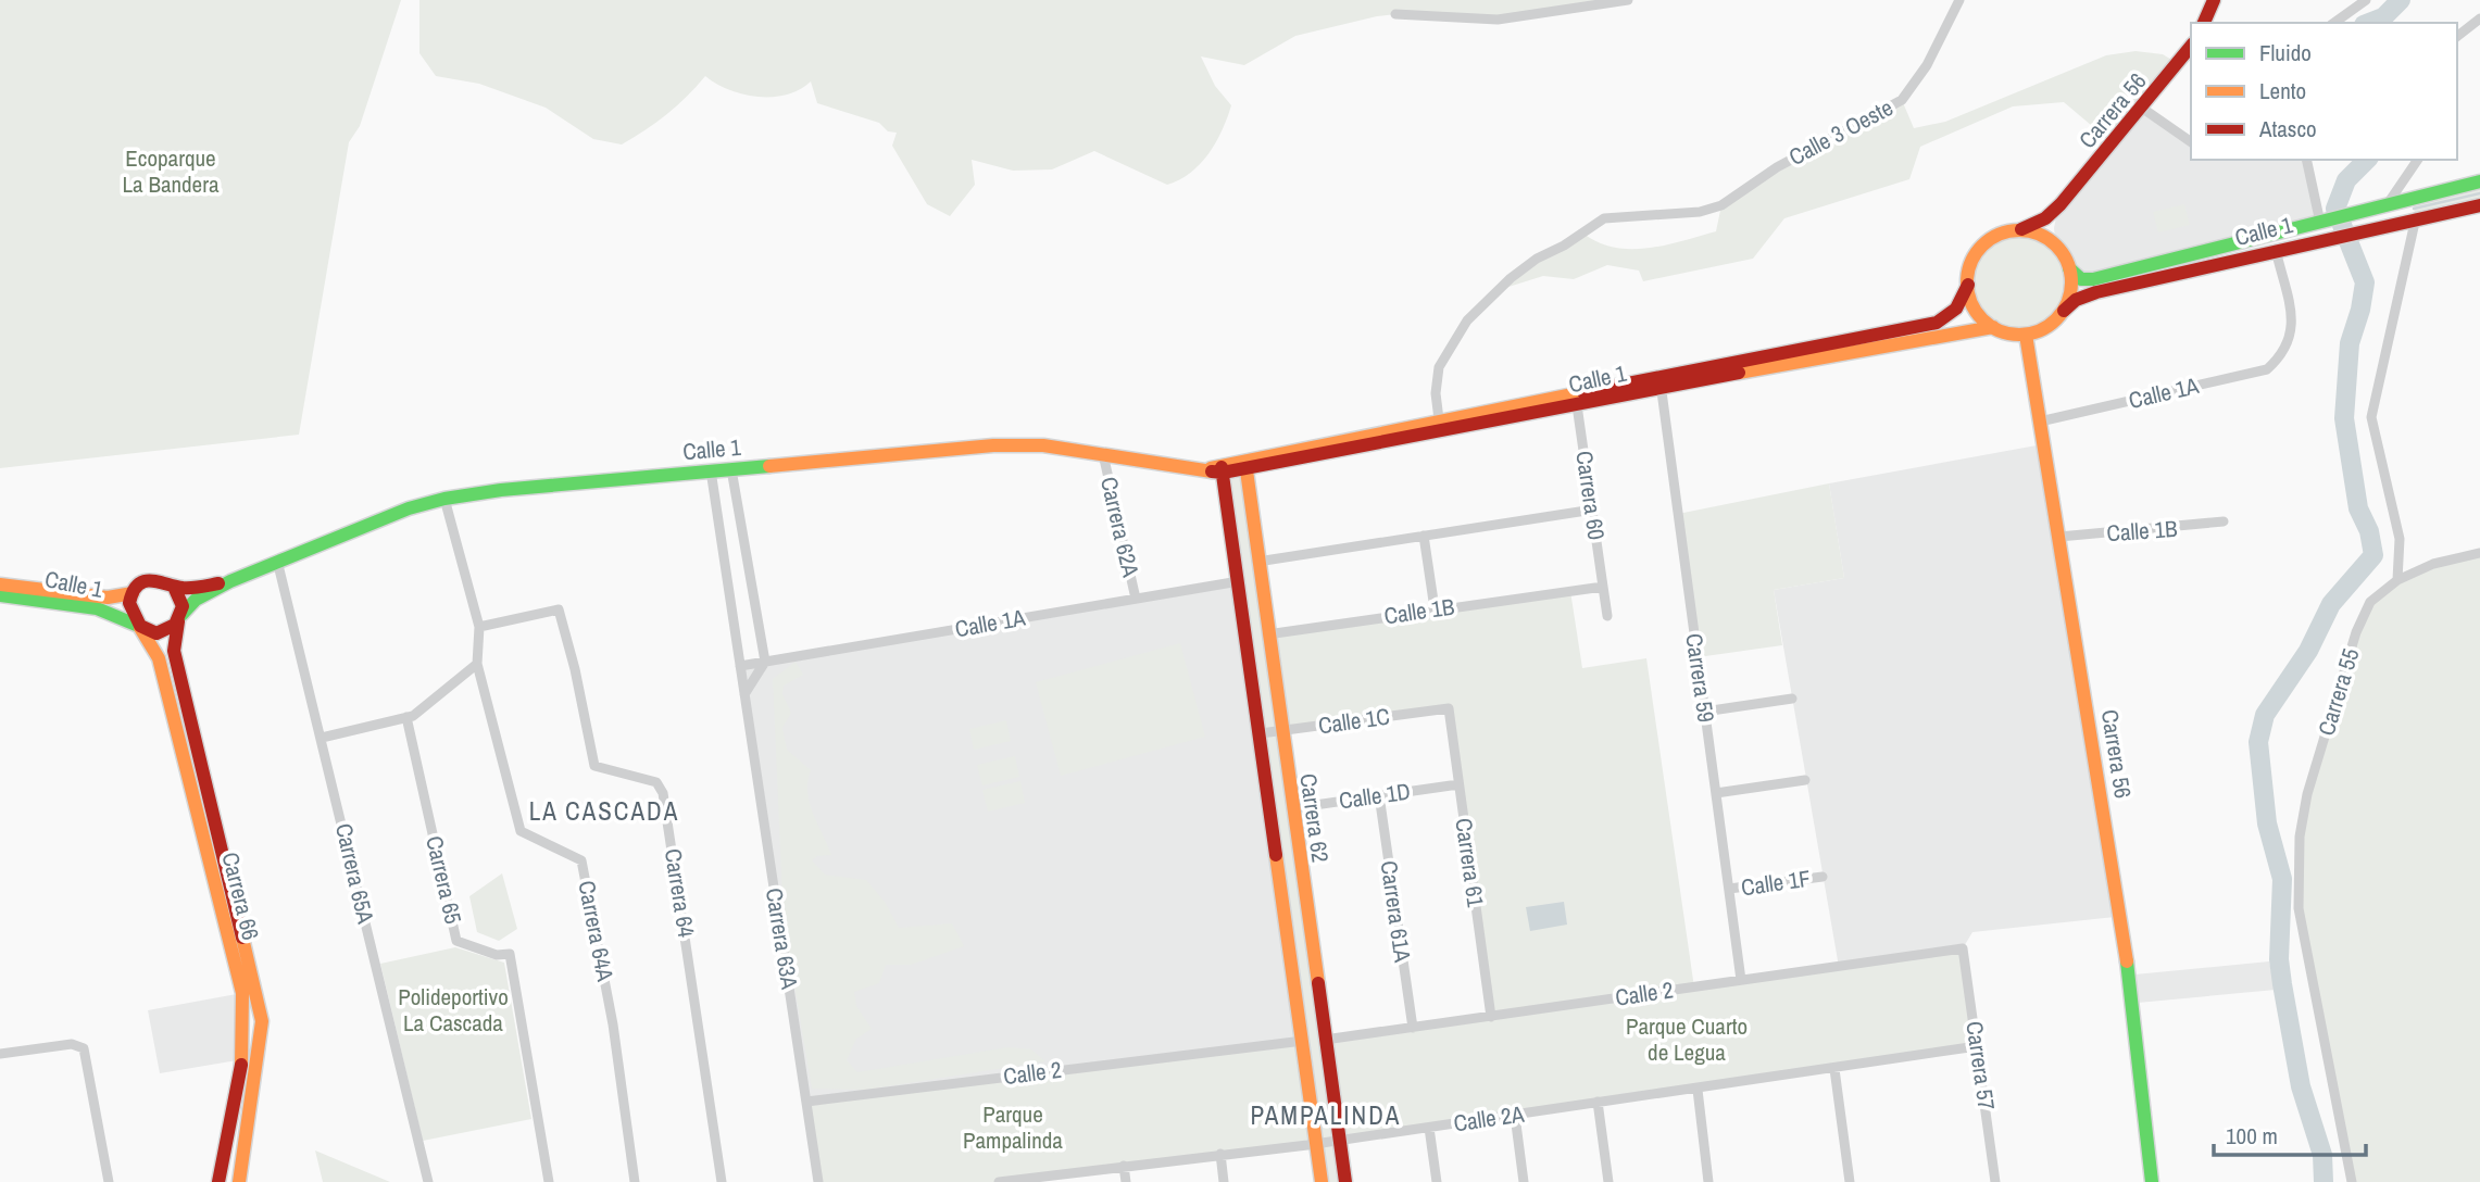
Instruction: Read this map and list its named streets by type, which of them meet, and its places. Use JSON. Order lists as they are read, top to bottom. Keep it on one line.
{"streets":{"main road":["Carrera 56","Calle 1","Carrera 62","Carrera 66"],"street":["Calle 3 Oeste","Calle 1A","Carrera 60","Carrera 62A","Calle 1B","Carrera 59","Carrera 55","Calle 1C","Calle 1D","Carrera 61","Carrera 65A","Carrera 65","Calle 1F","Carrera 64","Carrera 61A","Carrera 64A","Carrera 63A","Calle 2","Carrera 57","Calle 2A"]},"crossings":[["Carrera 56","Calle 1"],["Carrera 56","Calle 1A"],["Carrera 56","Calle 1B"],["Calle 3 Oeste","Calle 1"],["Calle 1","Calle 1A"],["Calle 1","Carrera 60"],["Calle 1","Carrera 62A"],["Calle 1","Carrera 59"],["Calle 1","Carrera 62"],["Calle 1","Carrera 65A"],["Calle 1","Carrera 66"],["Calle 1","Carrera 64A"],["Calle 1","Carrera 63A"],["Calle 1A","Carrera 62A"],["Calle 1A","Carrera 62"],["Calle 1A","Carrera 63A"],["Carrera 60","Calle 1B"],["Calle 1B","Carrera 62"],["Carrera 59","Calle 1F"],["Carrera 59","Calle 2"],["Calle 1C","Carrera 62"],["Calle 1C","Carrera 61"],["Calle 1D","Carrera 62"],["Calle 1D","Carrera 61"],["Calle 1D","Carrera 61A"],["Carrera 62","Calle 2"],["Carrera 62","Calle 2A"],["Carrera 61","Calle 2"],["Carrera 64","Carrera 64A"],["Carrera 61A","Calle 2"],["Carrera 63A","Calle 2"],["Calle 2","Carrera 57"],["Carrera 57","Calle 2A"]],"districts":["LA CASCADA","PAMPALINDA"],"parks":["Ecoparque La Bandera","Polideportivo La Cascada","Parque Cuarto de Legua","Parque Pampalinda"],"legend":["Fluido","Lento","Atasco"],"scale_bar":"100 m"}
